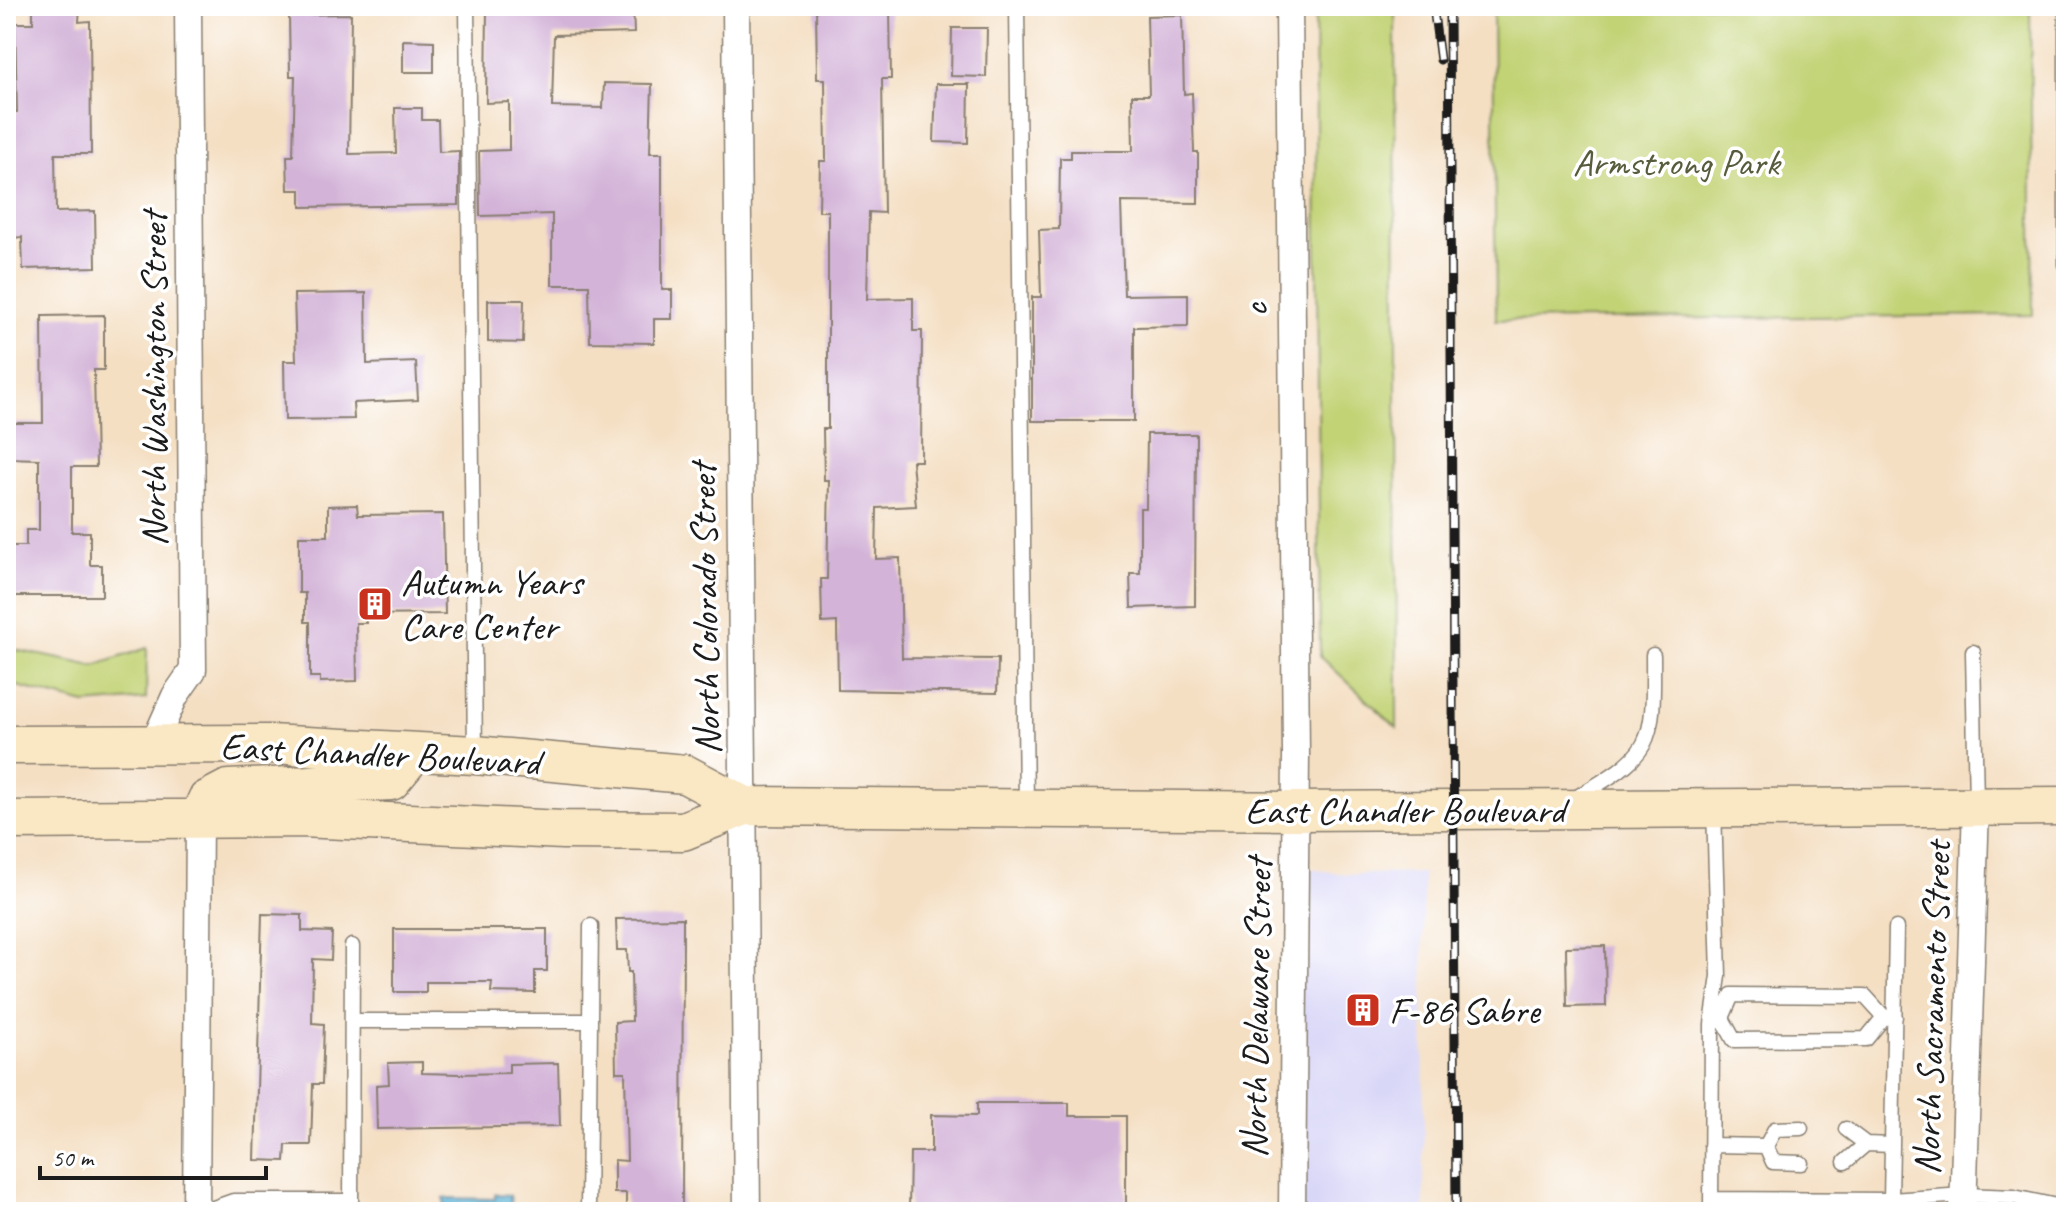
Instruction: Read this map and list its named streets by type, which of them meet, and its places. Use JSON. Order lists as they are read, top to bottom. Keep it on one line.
{"streets":{"main road":["East Chandler Boulevard"],"street":["c","North Washington Street","North Colorado Street","North Delaware Street","North Sacramento Street"]},"crossings":[["c","North Delaware Street"],["North Washington Street","East Chandler Boulevard"],["North Colorado Street","East Chandler Boulevard"],["East Chandler Boulevard","North Delaware Street"],["East Chandler Boulevard","North Sacramento Street"]],"parks":["Armstrong Park"],"places":{"building":["Autumn Years Care Center","F-86 Sabre"]},"scale_bar":"50 m"}
